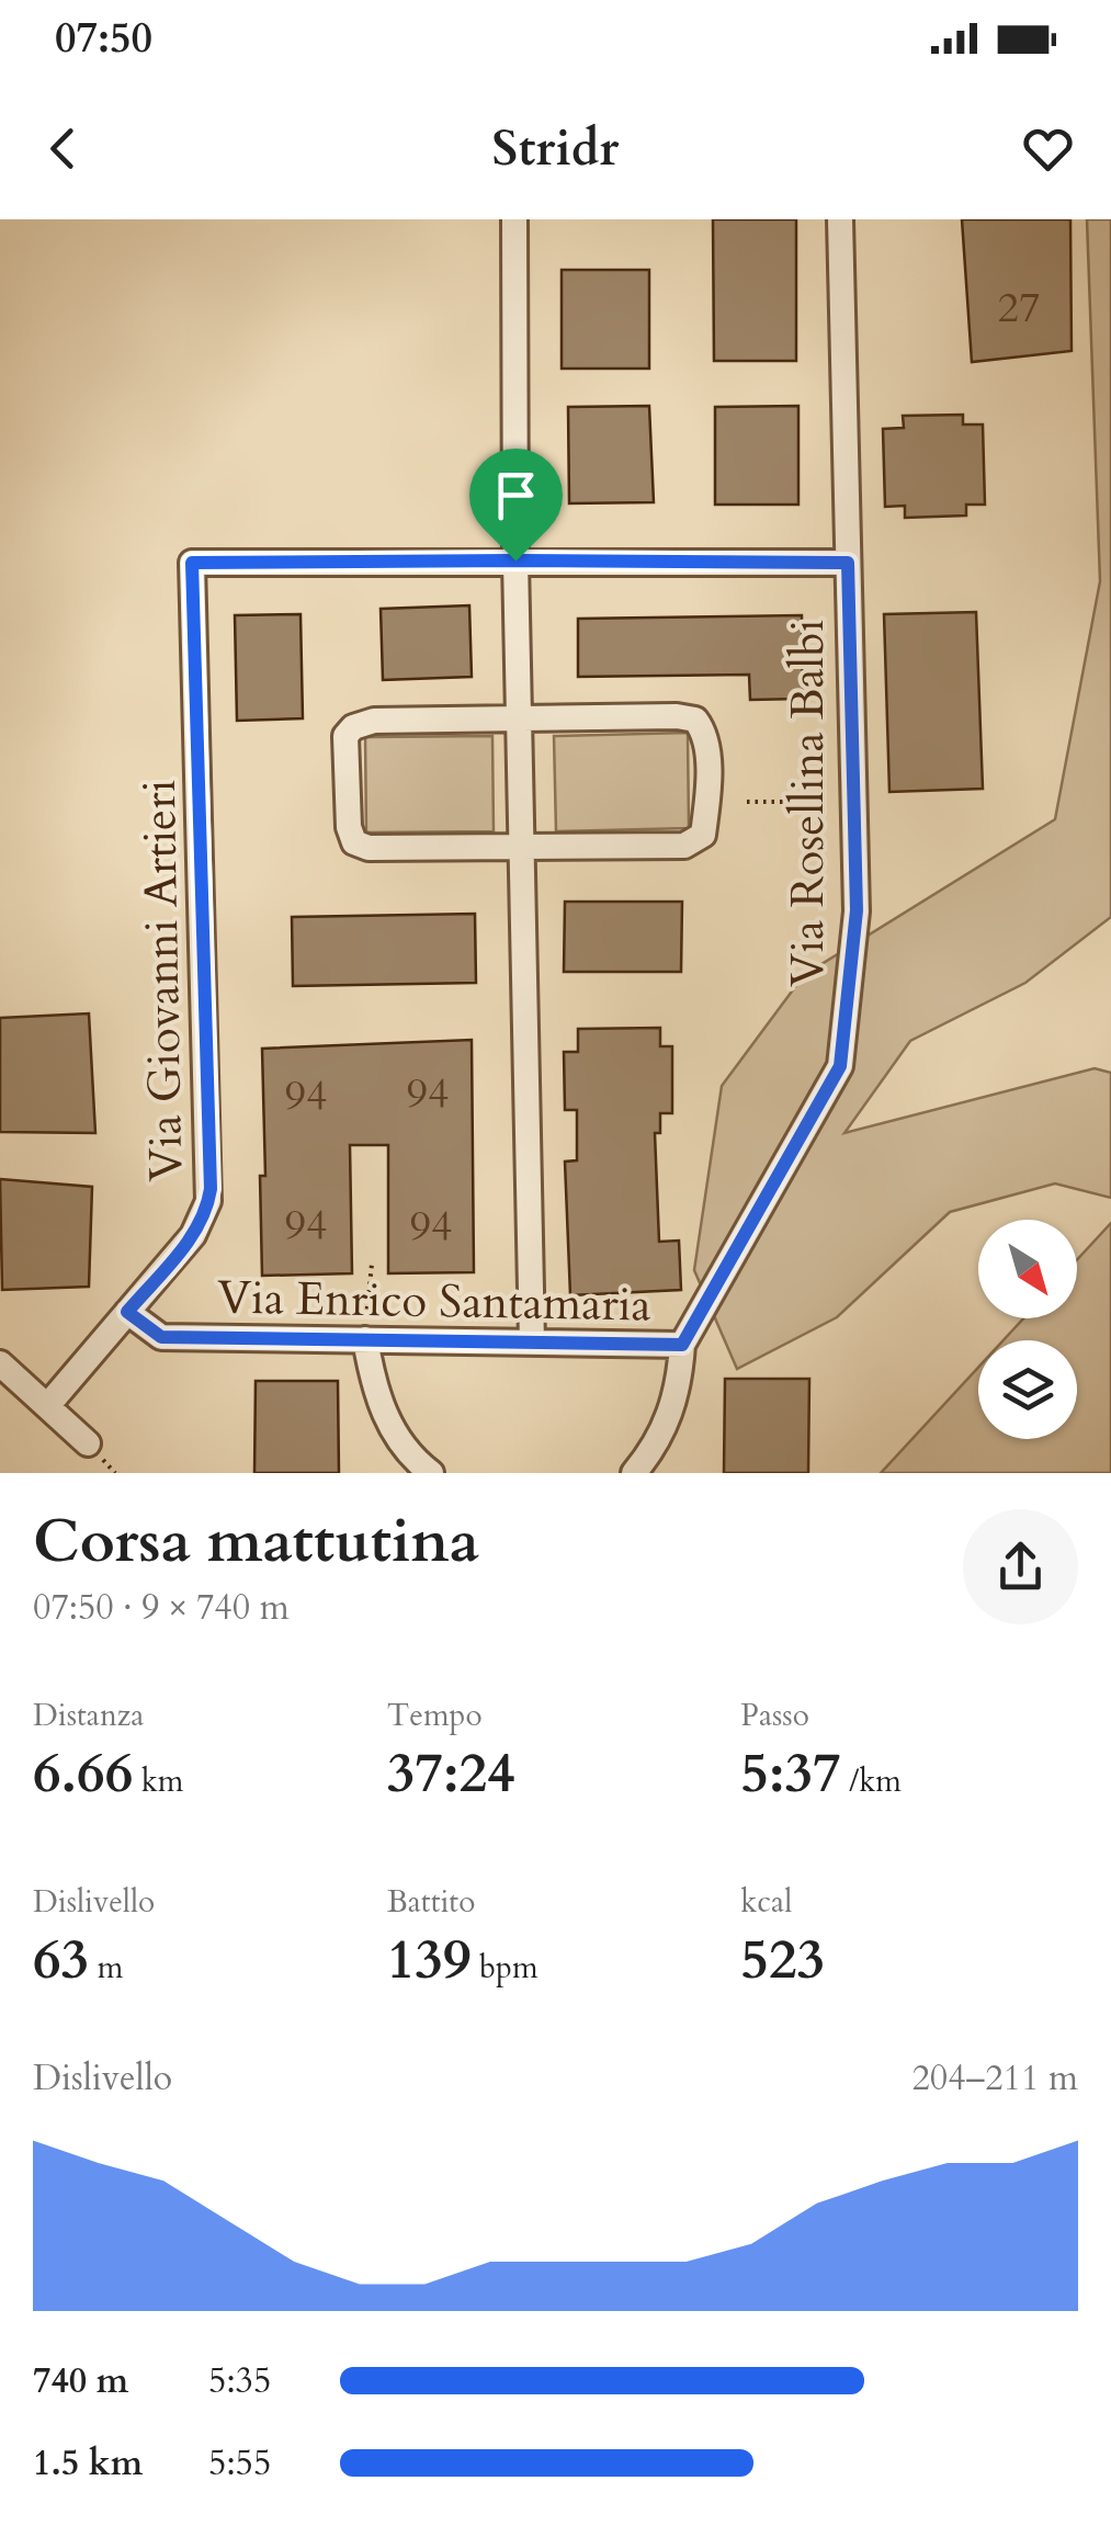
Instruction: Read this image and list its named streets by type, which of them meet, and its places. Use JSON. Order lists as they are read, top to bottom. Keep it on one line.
{"streets":{"street":["Via Rosellina Balbi","Via Giovanni Artieri","Via Enrico Santamaria"]},"crossings":[["Via Rosellina Balbi","Via Enrico Santamaria"],["Via Giovanni Artieri","Via Enrico Santamaria"]],"house_numbers":["27","94","94","94","94"],"north":"bottom right","page":{"status":"07:50","header":"Stridr","heading":["Corsa mattutina","07:50 · 9 × 740 m"],"stats":[["Distanza","6.66 km"],["Tempo","37:24"],["Passo","5:37 /km"],["Dislivello","63 m"],["Battito","139 bpm"],["kcal","523"]],"chart":["Dislivello","204–211 m"],"list":[{"name":"740 m","note":"5:35"},{"name":"1.5 km","note":"5:55"}]}}
